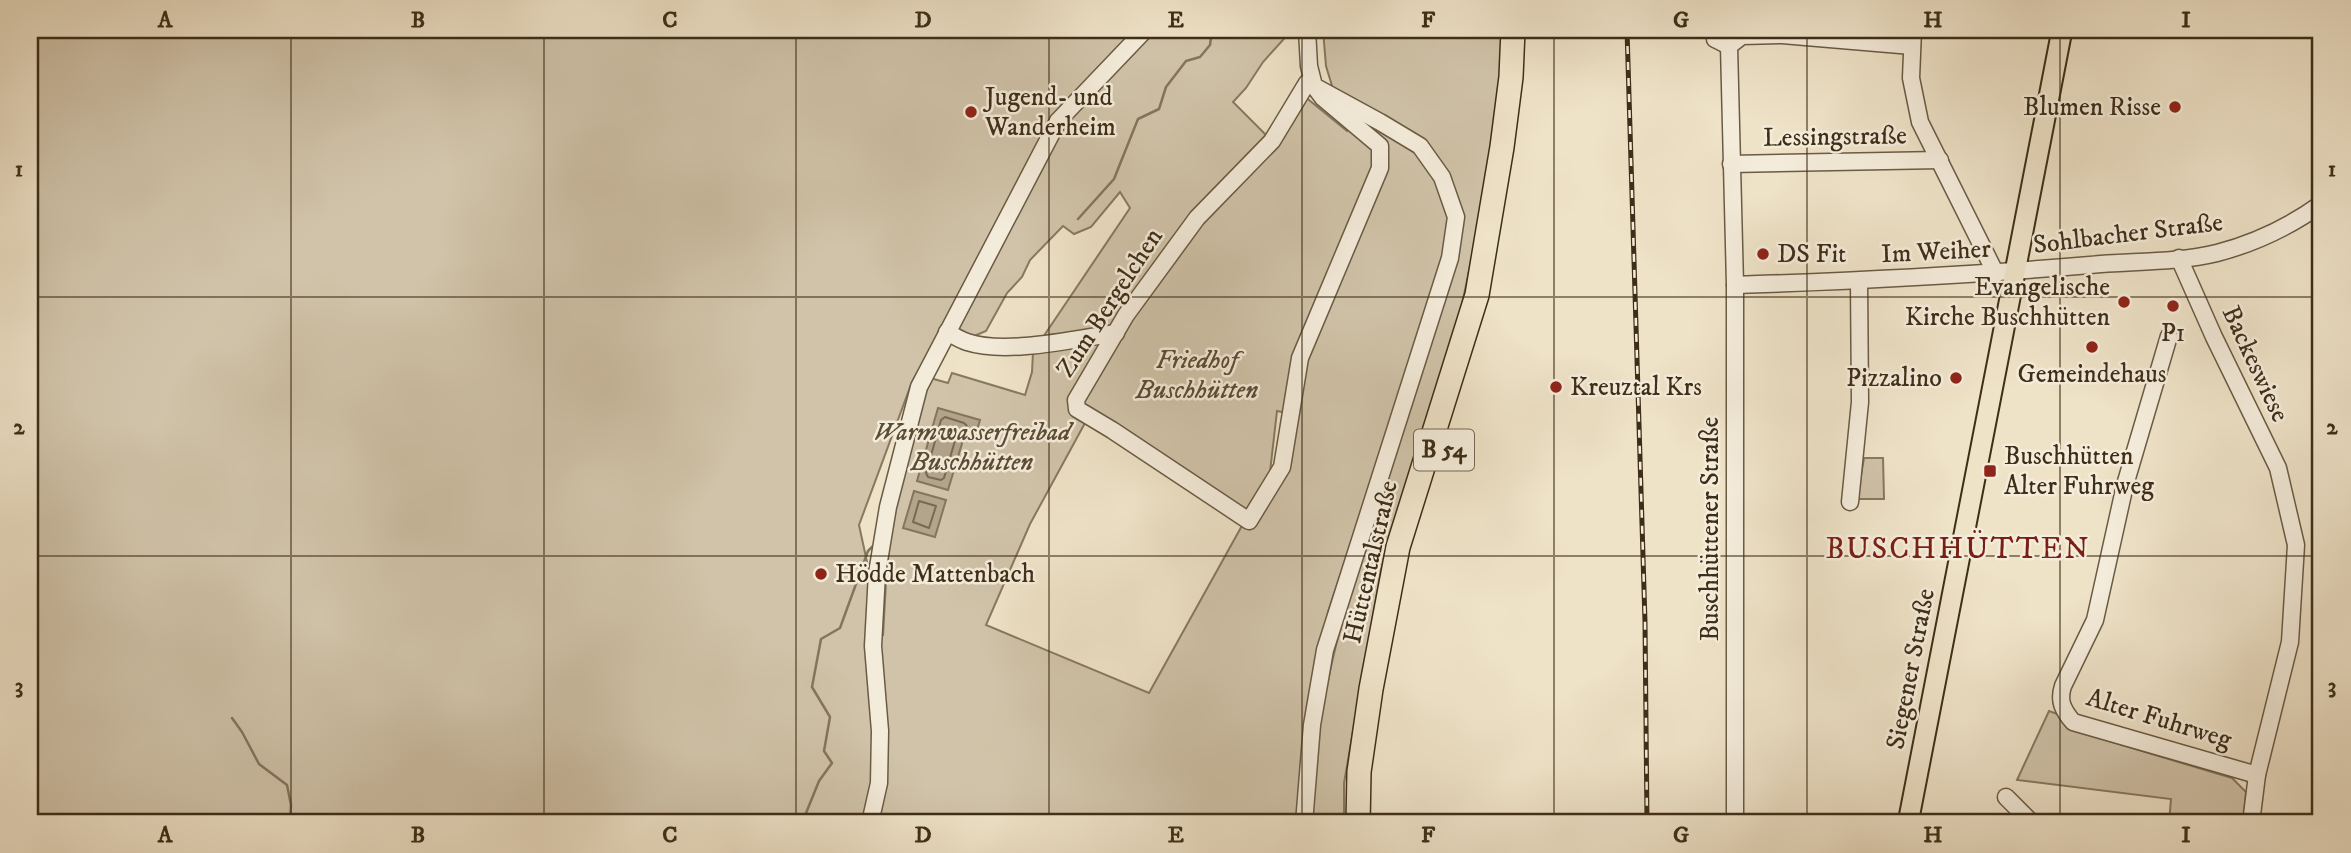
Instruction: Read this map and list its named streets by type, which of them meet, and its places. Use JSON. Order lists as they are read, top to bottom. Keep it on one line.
{"streets":{"highway":["B 54","Hüttentalstraße"],"main road":["Siegener Straße"],"street":["Lessingstraße","Sohlbacher Straße","Im Weiher","Zum Bergelchen","Backeswiese","Buschhüttener Straße","Alter Fuhrweg"]},"crossings":[["Lessingstraße","Buschhüttener Straße"],["Sohlbacher Straße","Im Weiher"],["Sohlbacher Straße","Backeswiese"],["Sohlbacher Straße","Siegener Straße"],["Im Weiher","Buschhüttener Straße"],["Im Weiher","Siegener Straße"],["Backeswiese","Alter Fuhrweg"]],"districts":["BUSCHHÜTTEN"],"parks":["Friedhof Buschhütten","Warmwasserfreibad Buschhütten"],"places":{"other":["Blumen Risse","Jugend- und Wanderheim","DS Fit","Evangelische Kirche Buschhütten","P1","Gemeindehaus","Pizzalino","Kreuztal Krs","Hödde Mattenbach"],"transit":["Buschhütten Alter Fuhrweg"]},"grid":{"columns":["A","B","C","D","E","F","G","H","I"],"rows":["1","2","3"]}}
